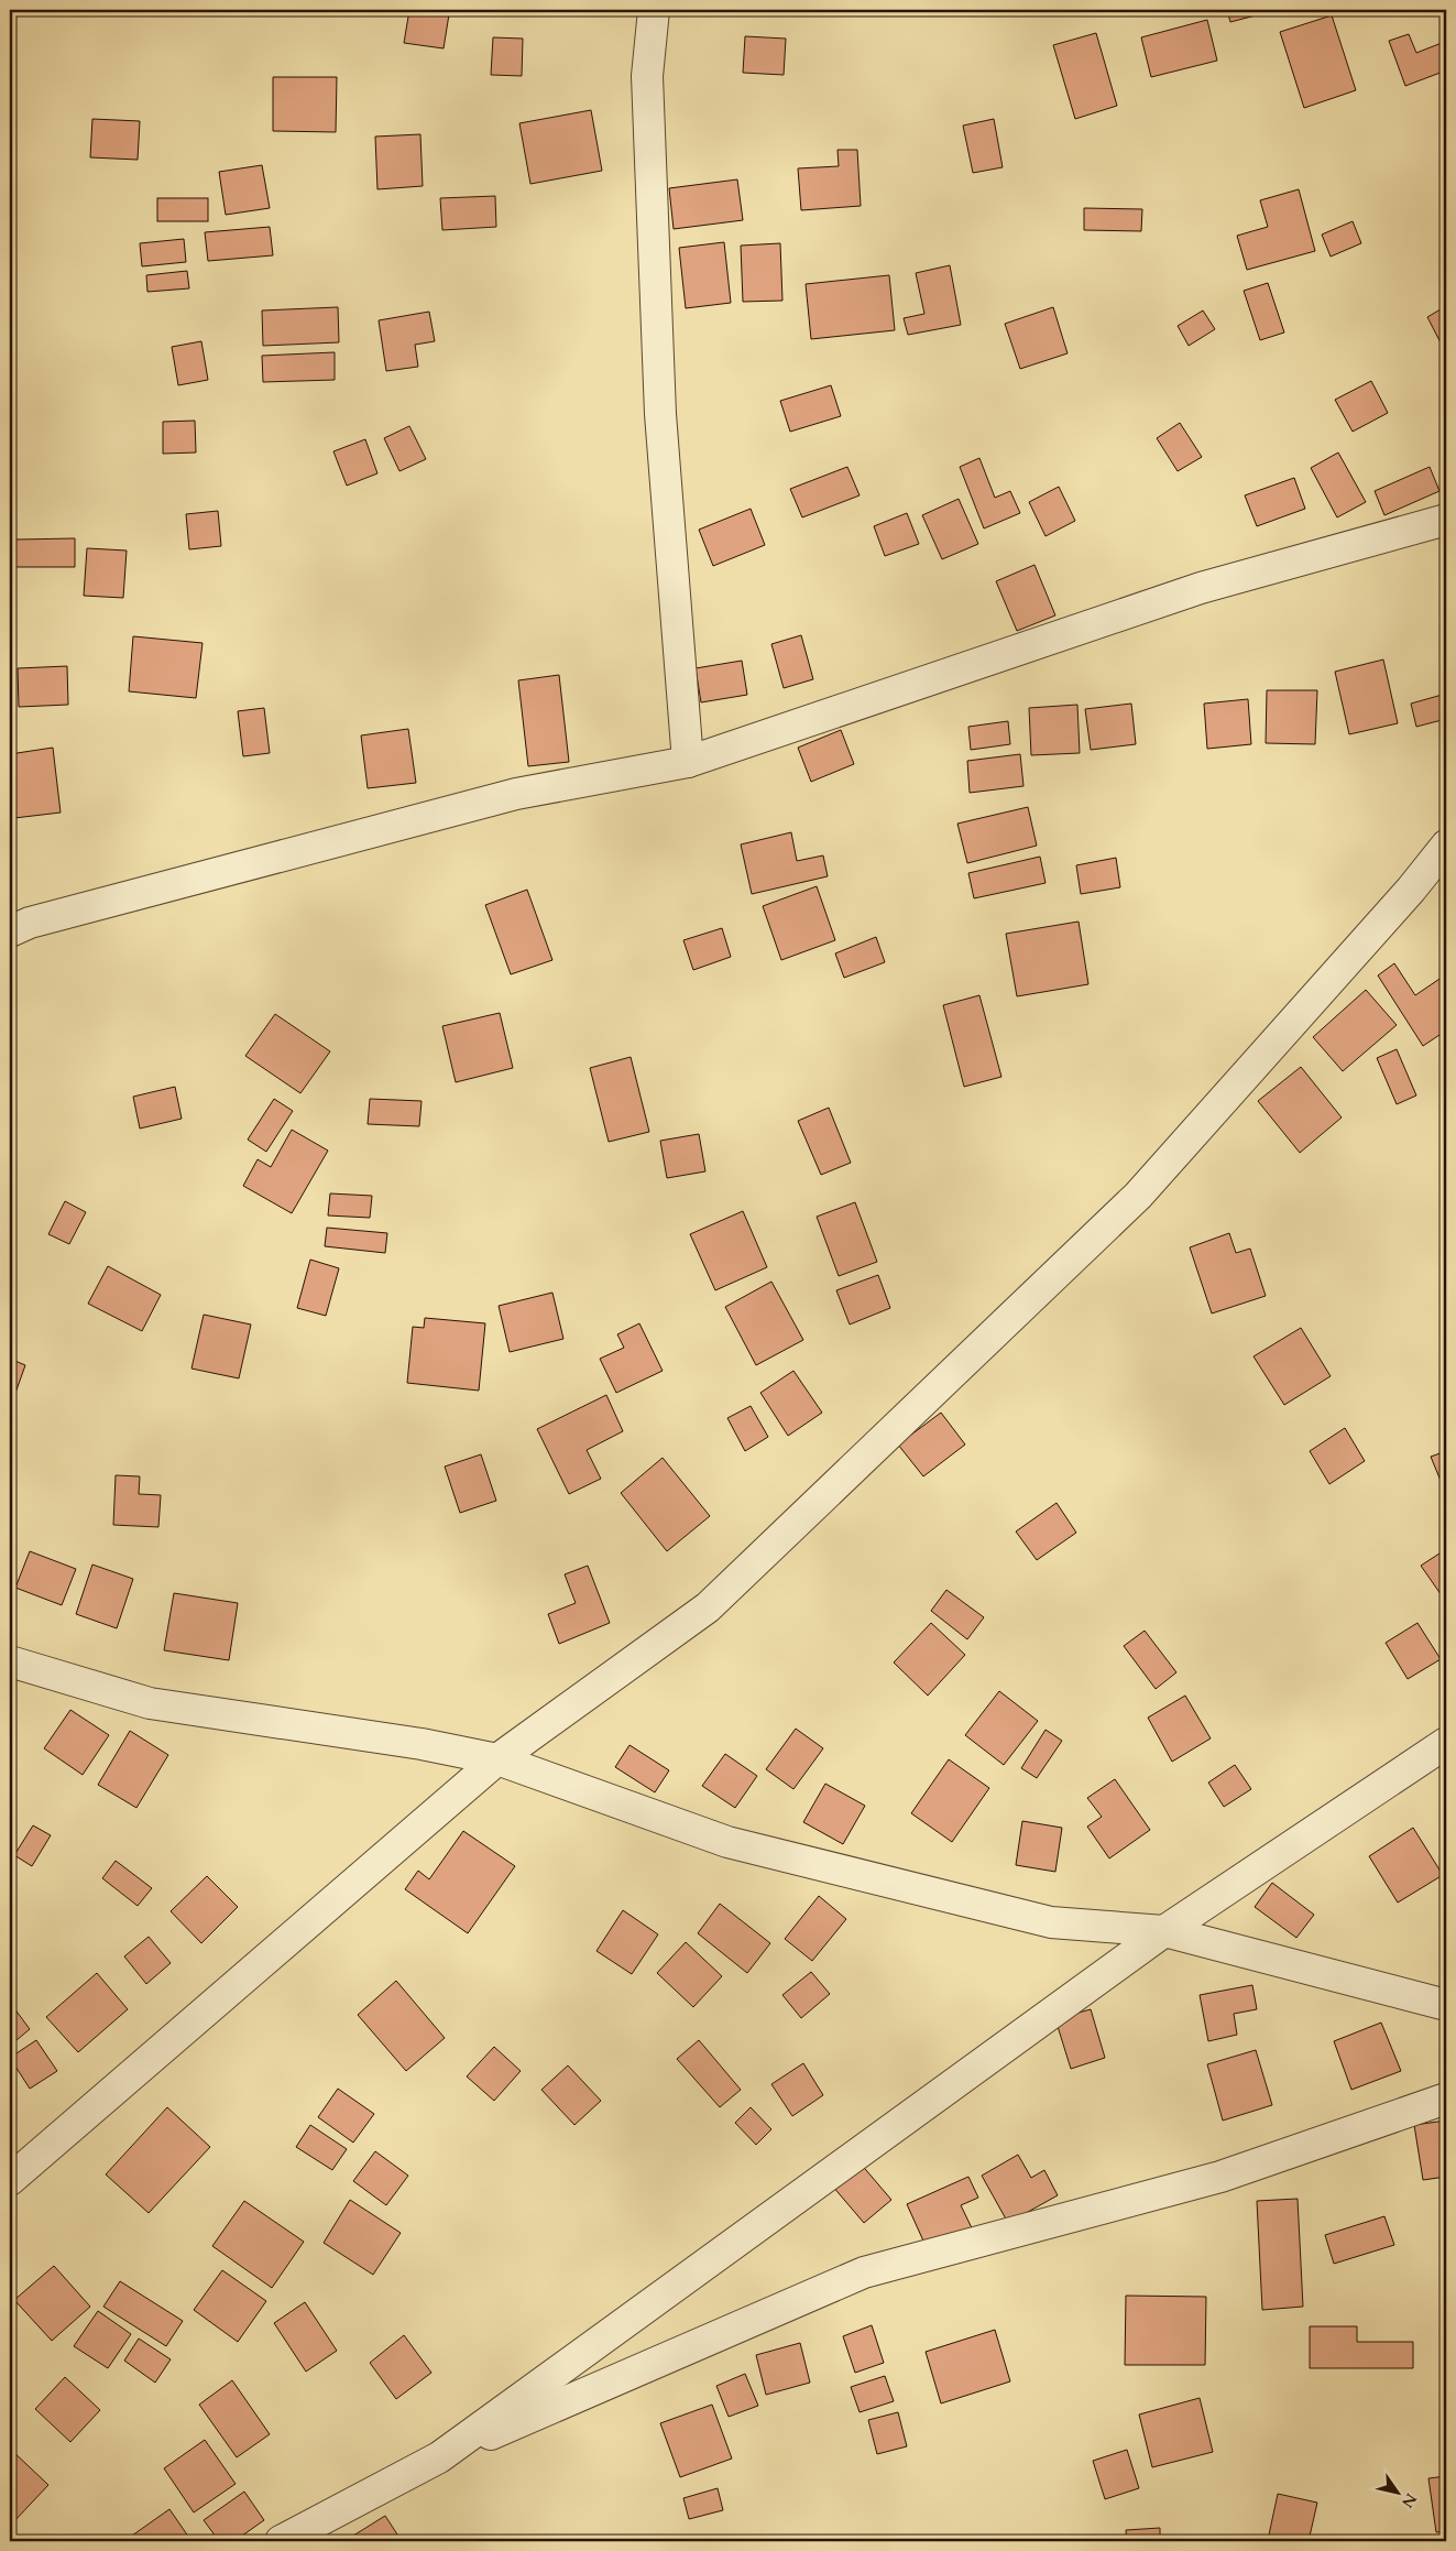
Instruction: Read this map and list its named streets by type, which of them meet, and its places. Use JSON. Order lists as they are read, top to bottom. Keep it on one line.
{"north":"bottom right"}
